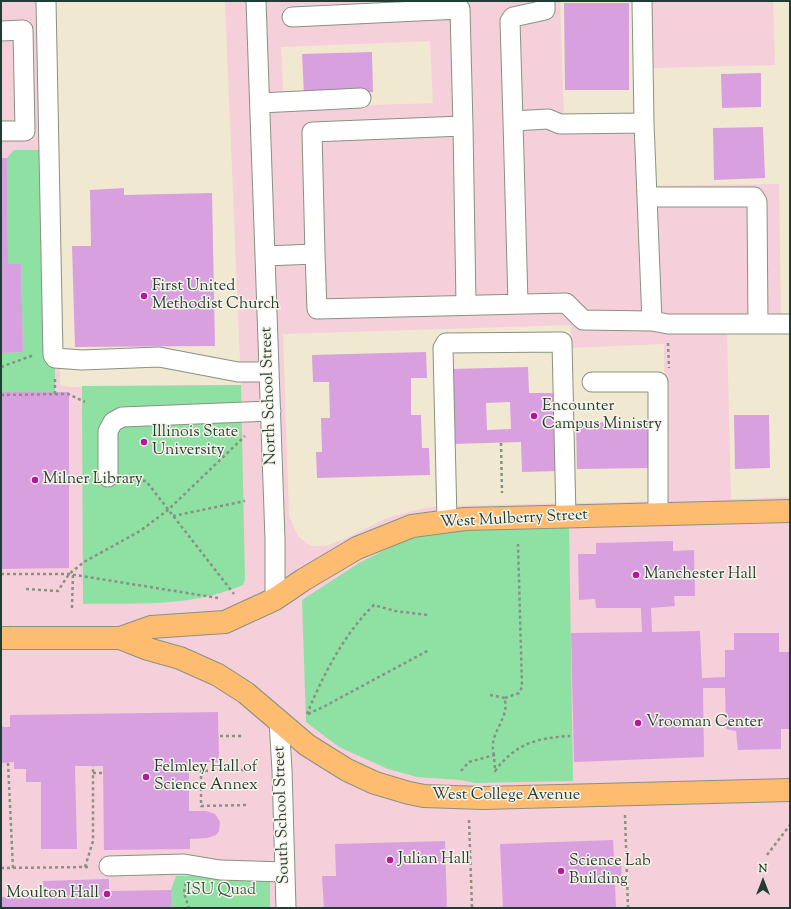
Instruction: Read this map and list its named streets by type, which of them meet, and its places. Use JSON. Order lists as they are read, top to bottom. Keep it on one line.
{"streets":{"main road":["West Mulberry Street","West College Avenue"],"street":["North School Street","South School Street"]},"crossings":[["North School Street","West Mulberry Street"],["West Mulberry Street","West College Avenue"],["West College Avenue","South School Street"]],"parks":["ISU Quad"],"places":["First United Methodist Church","Encounter Campus Ministry","Illinois State University","Milner Library","Manchester Hall","Vrooman Center","Felmley Hall of Science Annex","Julian Hall","Science Lab Building","Moulton Hall"],"north":"top"}
